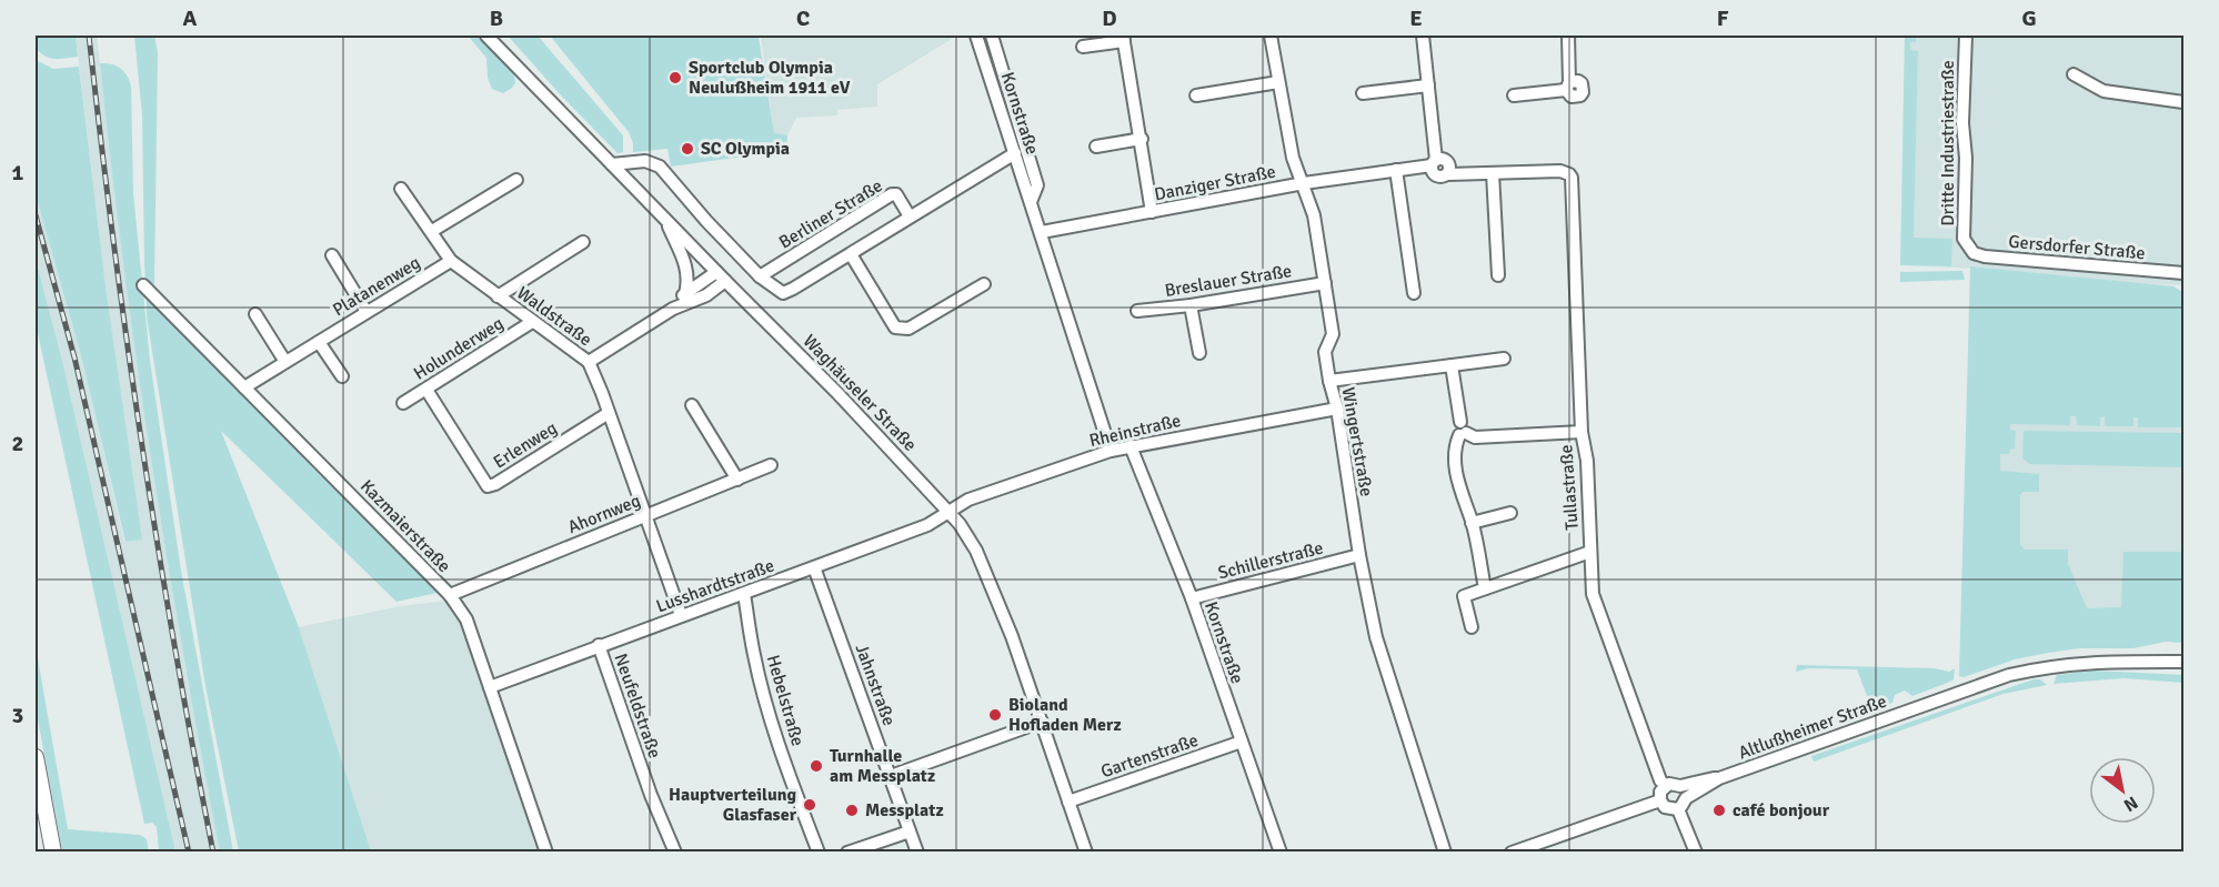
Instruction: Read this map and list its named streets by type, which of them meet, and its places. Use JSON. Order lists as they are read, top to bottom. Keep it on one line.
{"streets":{"street":["Kornstraße","Dritte Industriestraße","Danziger Straße","Berliner Straße","Gersdorfer Straße","Breslauer Straße","Platanenweg","Waldstraße","Holunderweg","Waghäuseler Straße","Rheinstraße","Wingertstraße","Erlenweg","Tullastraße","Ahornweg","Kazmaierstraße","Schillerstraße","Lusshardtstraße","Jahnstraße","Hebelstraße","Neufeldstraße","Altlußheimer Straße","Gartenstraße"]},"crossings":[["Kornstraße","Danziger Straße"],["Kornstraße","Rheinstraße"],["Kornstraße","Schillerstraße"],["Kornstraße","Gartenstraße"],["Dritte Industriestraße","Gersdorfer Straße"],["Danziger Straße","Wingertstraße"],["Breslauer Straße","Wingertstraße"],["Platanenweg","Waldstraße"],["Platanenweg","Kazmaierstraße"],["Waldstraße","Holunderweg"],["Waldstraße","Erlenweg"],["Waldstraße","Ahornweg"],["Waldstraße","Lusshardtstraße"],["Holunderweg","Erlenweg"],["Waghäuseler Straße","Rheinstraße"],["Waghäuseler Straße","Lusshardtstraße"],["Waghäuseler Straße","Gartenstraße"],["Rheinstraße","Wingertstraße"],["Rheinstraße","Lusshardtstraße"],["Wingertstraße","Schillerstraße"],["Tullastraße","Altlußheimer Straße"],["Ahornweg","Kazmaierstraße"],["Kazmaierstraße","Lusshardtstraße"],["Lusshardtstraße","Jahnstraße"],["Lusshardtstraße","Hebelstraße"],["Lusshardtstraße","Neufeldstraße"]],"places":["Sportclub Olympia Neulußheim 1911 eV","SC Olympia","Bioland Hofladen Merz","Turnhalle am Messplatz","Hauptverteilung Glasfaser","Messplatz","café bonjour"],"north":"bottom right","grid":{"columns":["A","B","C","D","E","F","G"],"rows":["1","2","3"]}}
